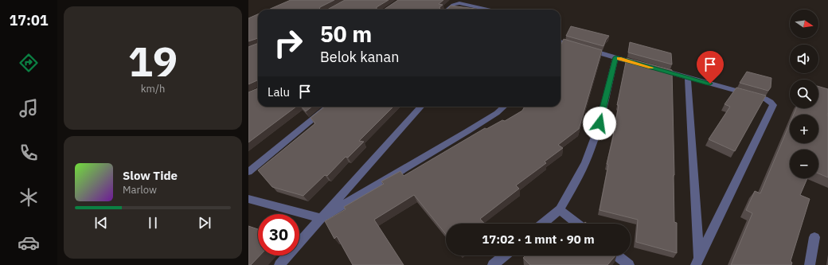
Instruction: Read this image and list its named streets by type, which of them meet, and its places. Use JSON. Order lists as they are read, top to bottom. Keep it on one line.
{"north":"right","page":{"tabs":"17:01","tile":["19","km/h"],"map_buttons":["+","−"],"turn":["50 m","Belok kanan"],"then":"Lalu","song":["Slow Tide","Marlow"],"limit":"30","trip":"17:02 · 1 mnt · 90 m"}}
